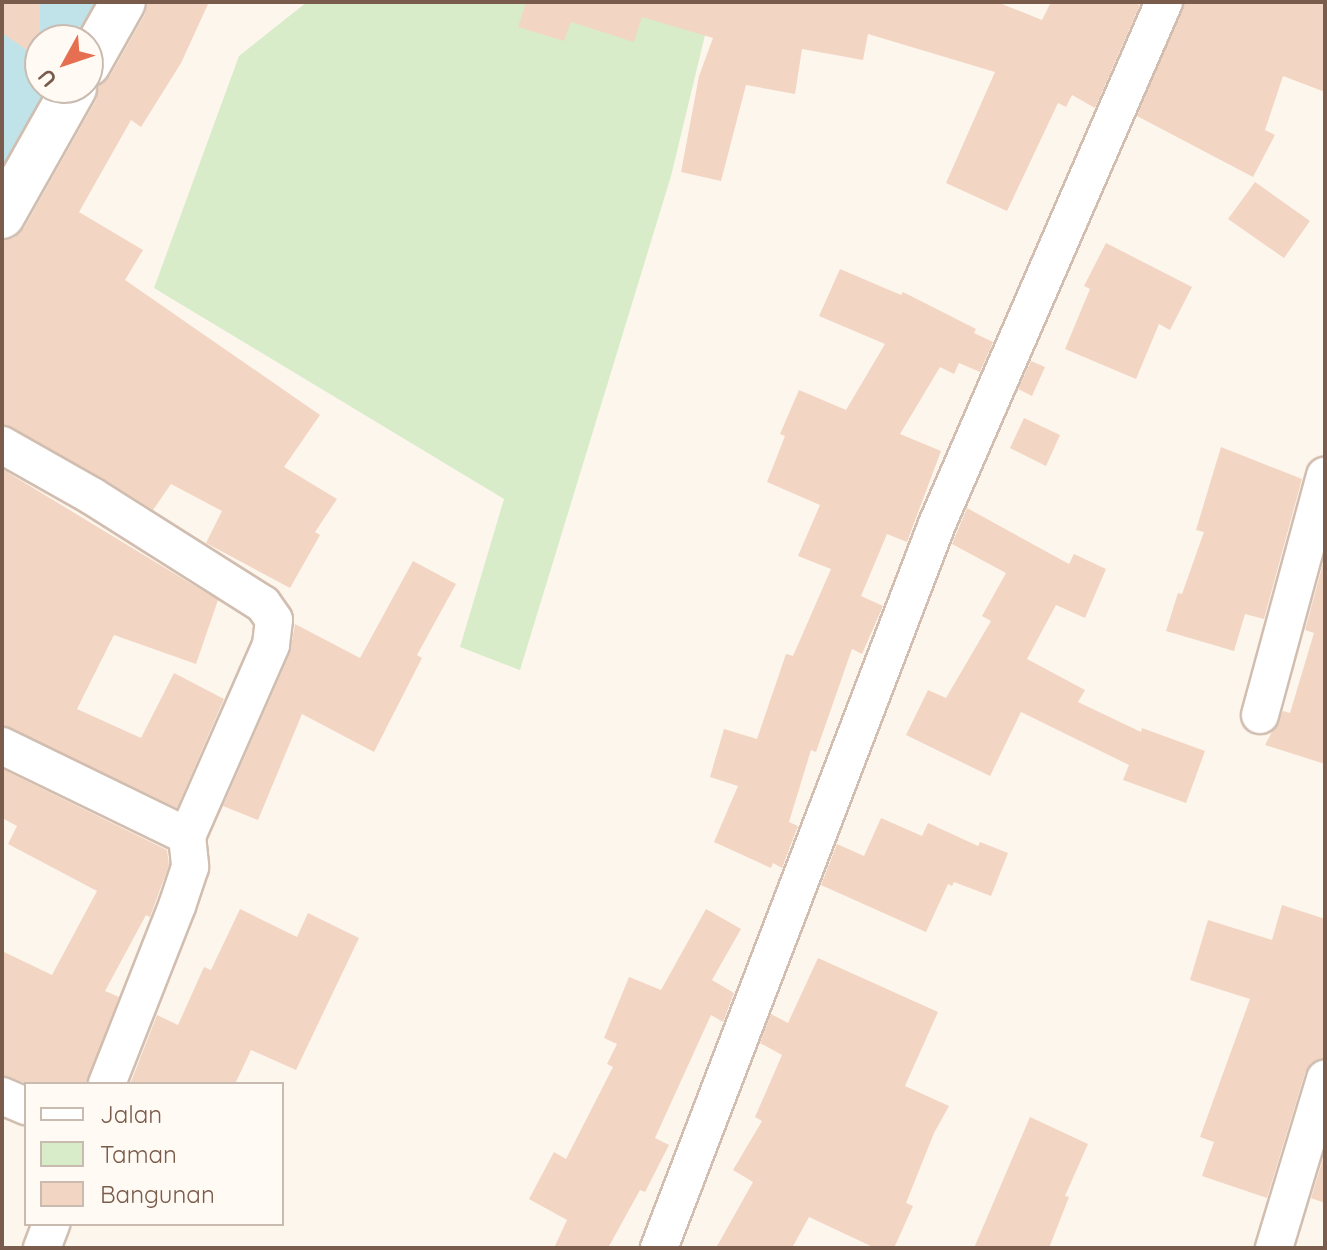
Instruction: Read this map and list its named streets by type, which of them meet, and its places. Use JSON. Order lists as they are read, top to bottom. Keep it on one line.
{"legend":["Jalan","Taman","Bangunan"],"north":"bottom left"}
